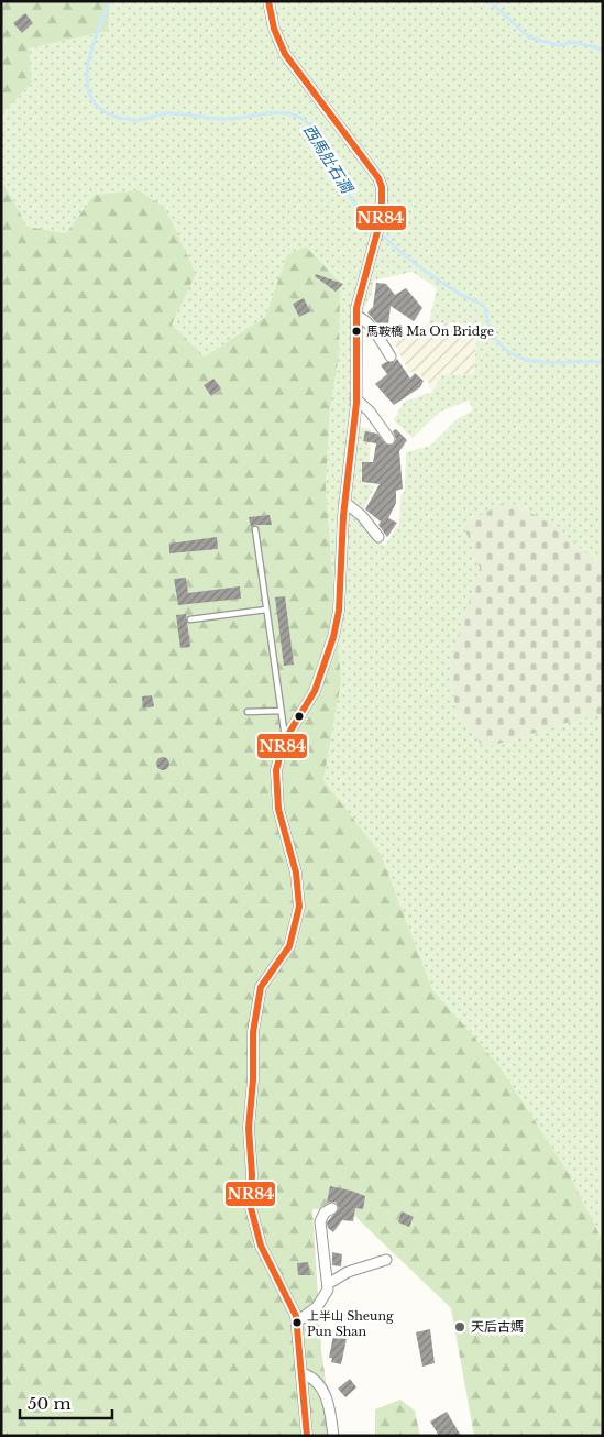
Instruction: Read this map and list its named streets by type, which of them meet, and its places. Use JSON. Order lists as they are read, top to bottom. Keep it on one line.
{"water":["西馬肚石澗"],"places":["馬鞍橋 Ma On Bridge","上半山 Sheung Pun Shan","天后古媽"],"lines":["transit line NR84"],"scale_bar":"50 m"}
